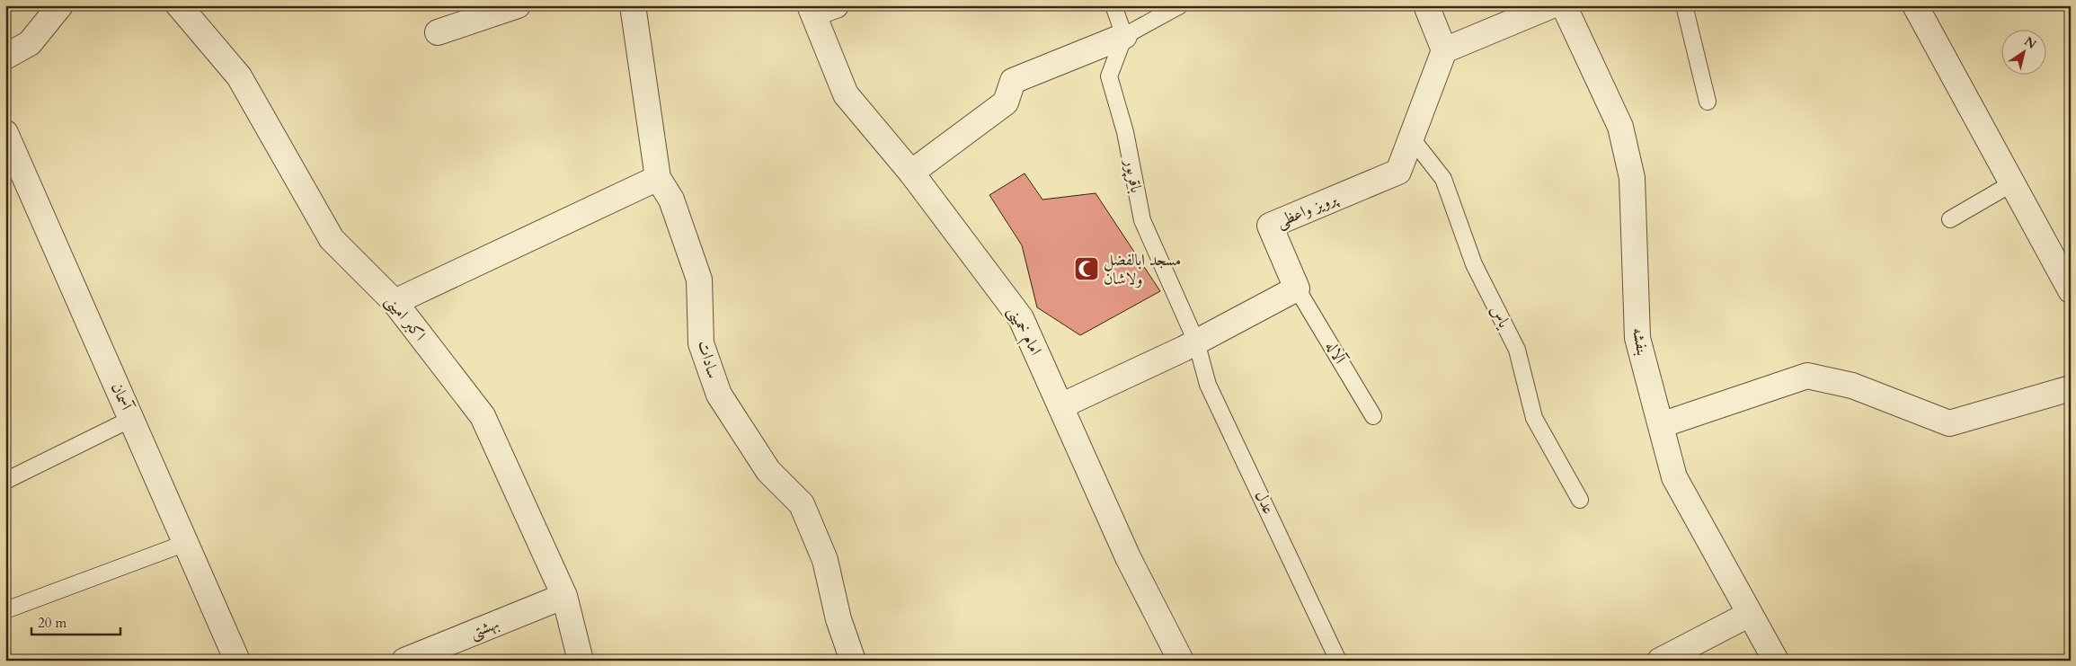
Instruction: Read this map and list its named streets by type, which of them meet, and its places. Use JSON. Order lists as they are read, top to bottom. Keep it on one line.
{"streets":{"street":["پرویز واعظی","اکبر امينی","امام خمینی","بنفشه","سادات","آسمان","بهشتی"],"lane":["باقرپور","یاس","آلاله","عدل"]},"crossings":[["باقرپور","عدل"],["پرویز واعظی","یاس"],["پرویز واعظی","آلاله"],["اکبر امينی","بهشتی"]],"places":{"mosque":["مسجد ابالفضل ولاشان"]},"scale_bar":"20 m","north":"top right"}
